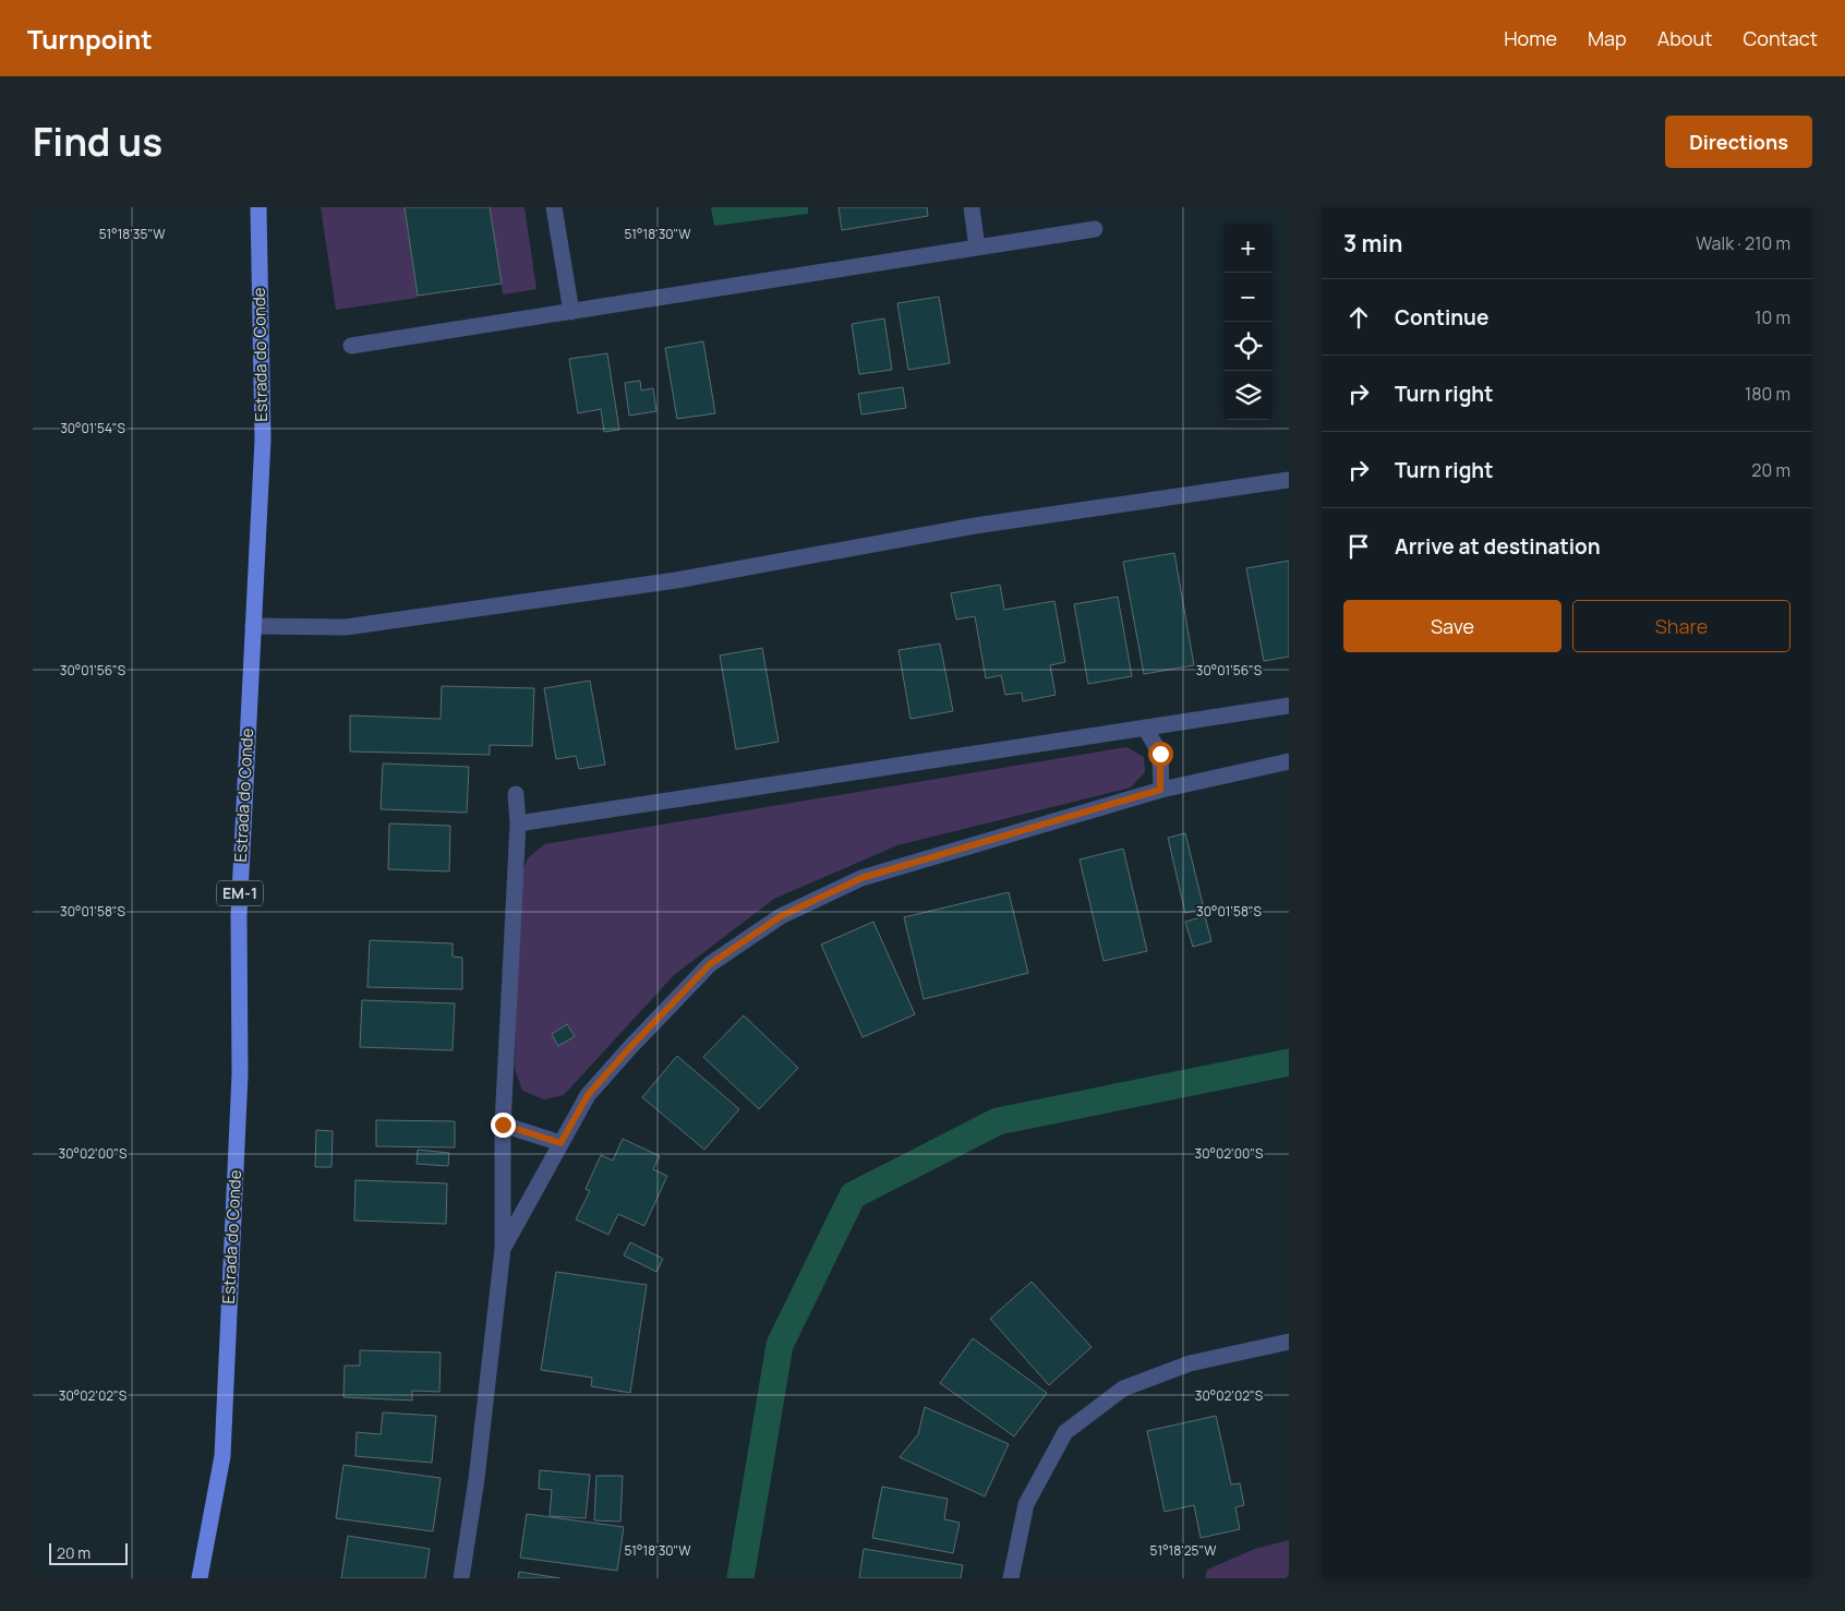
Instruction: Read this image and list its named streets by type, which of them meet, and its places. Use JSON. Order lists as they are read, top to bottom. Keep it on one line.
{"streets":{"main road":["Estrada do Conde","EM-1"]},"scale_bar":"20 m","page":{"header":"Turnpoint","nav":["Home","Map","About","Contact"],"title":"Find us","buttons":["Directions",["Save","Share"]],"heading":["3 min","Walk · 210 m"],"map_buttons":["+","−"],"list":[["Continue","10 m"],["Turn right","180 m"],["Turn right","20 m"],"Arrive at destination"],"scale":"20 m"},"coordinates":["51°18'35\"W","51°18'30\"W","30°01'54\"S","30°01'56\"S","30°01'58\"S","30°02'00\"S","30°02'02\"S","51°18'25\"W"]}
